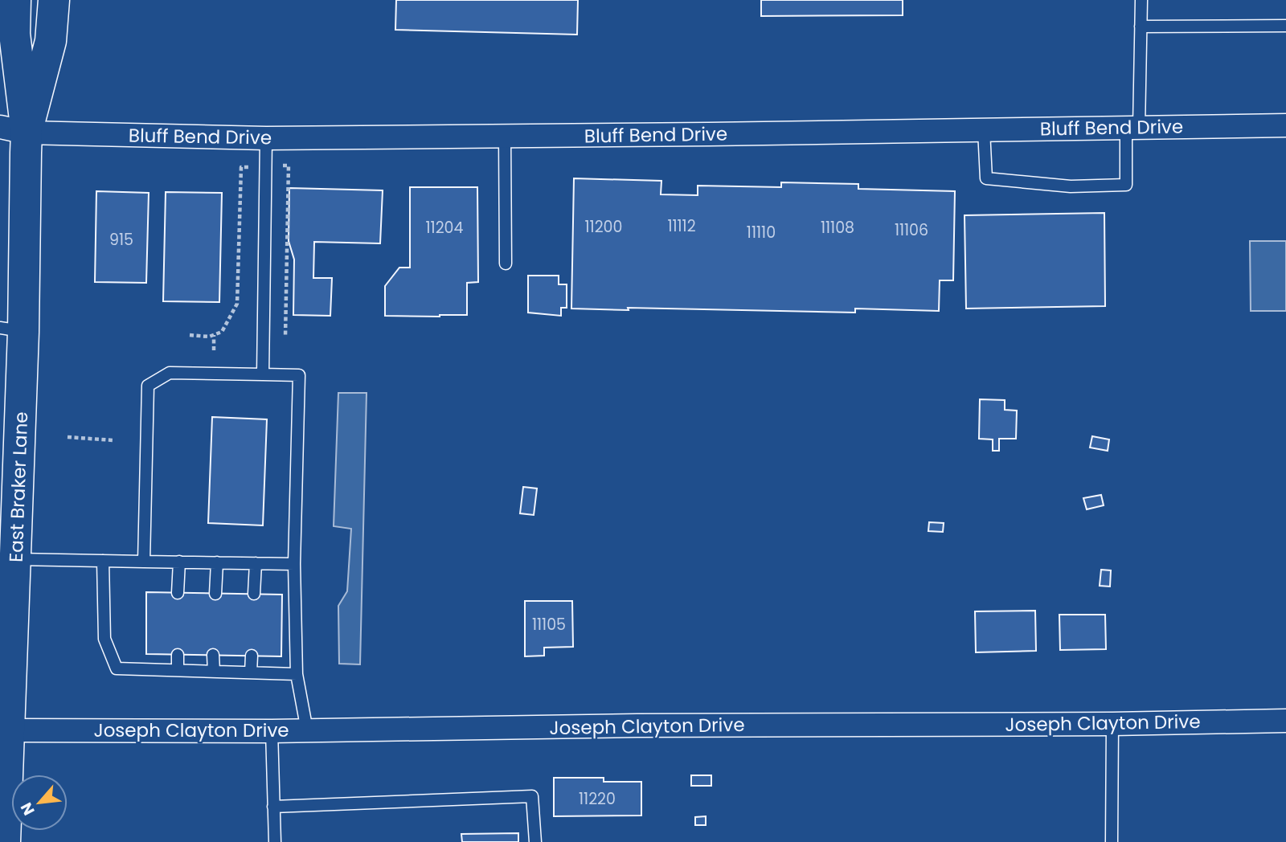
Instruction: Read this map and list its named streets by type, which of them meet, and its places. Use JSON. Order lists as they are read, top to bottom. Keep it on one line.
{"streets":{"main road":["East Braker Lane"],"street":["Bluff Bend Drive","Joseph Clayton Drive"]},"crossings":[["Bluff Bend Drive","East Braker Lane"],["East Braker Lane","Joseph Clayton Drive"]],"house_numbers":["11112","11200","11204","11108","11106","11110","915","11105","11220"],"north":"bottom left"}
